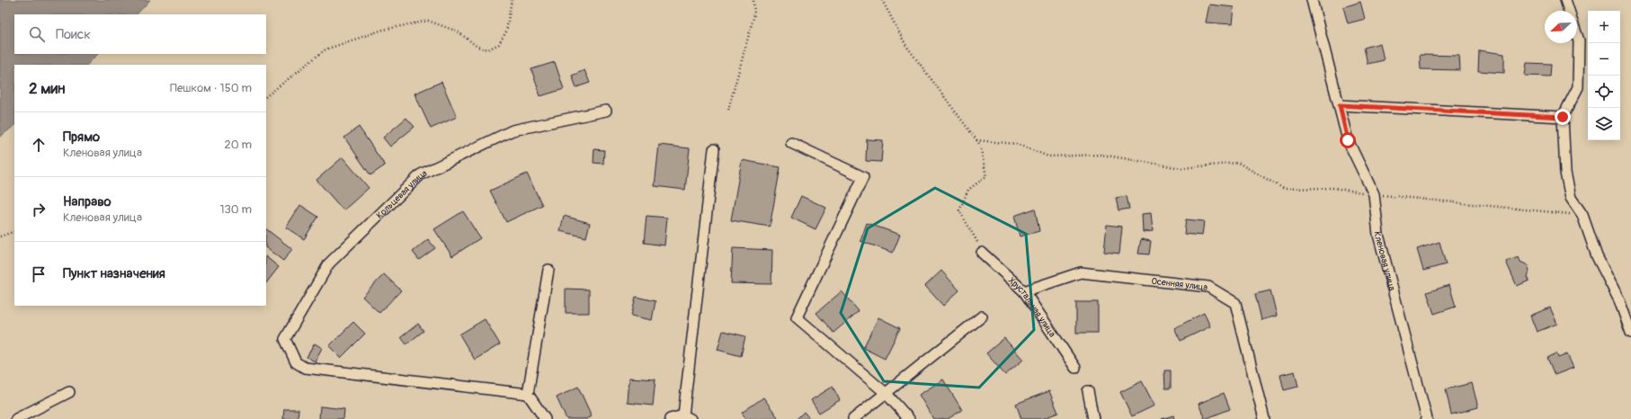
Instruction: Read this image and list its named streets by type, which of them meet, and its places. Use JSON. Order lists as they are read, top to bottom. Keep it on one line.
{"streets":{"street":["Кольцевая улица","Кленовая улица","Осенняя улица","Хрустальная улица"]},"crossings":[["Осенняя улица","Хрустальная улица"]],"north":"bottom left","page":{"map_buttons":["+","−"],"search":"Поиск","heading":["2 мин","Пешком · 150 m"],"list":[["Прямо","Кленовая улица","20 m"],["Направо","Кленовая улица","130 m"],"Пункт назначения"]}}
